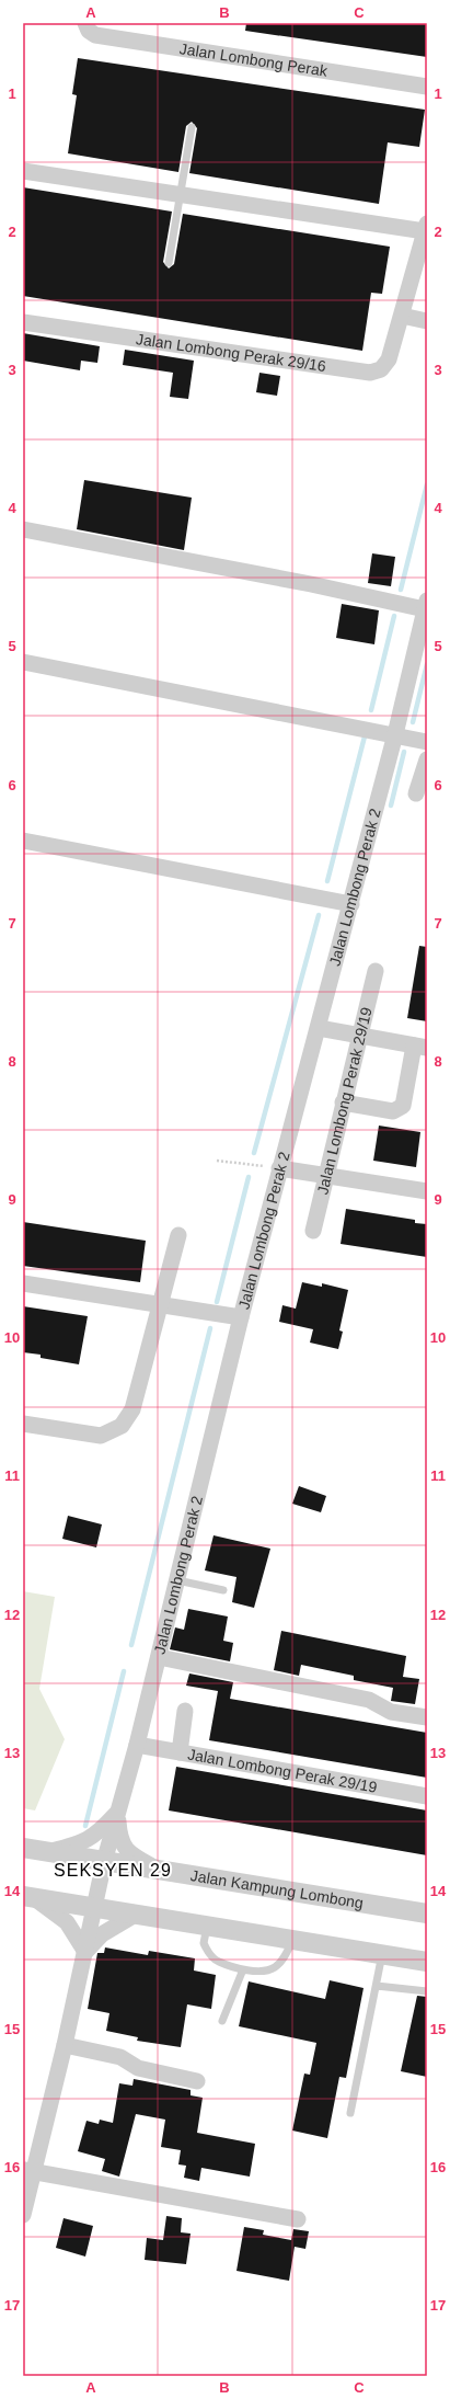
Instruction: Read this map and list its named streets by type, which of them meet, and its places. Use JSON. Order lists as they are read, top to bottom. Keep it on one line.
{"streets":{"street":["Jalan Lombong Perak","Jalan Lombong Perak 29/16","Jalan Lombong Perak 2","Jalan Lombong Perak 29/19","Jalan Kampung Lombong"]},"crossings":[["Jalan Lombong Perak 2","Jalan Lombong Perak 29/19"],["Jalan Lombong Perak 2","Jalan Kampung Lombong"]],"districts":["SEKSYEN 29"],"grid":{"columns":["A","B","C"],"rows":["1","2","3","4","5","6","7","8","9","10","11","12","13","14","15","16","17"]}}
